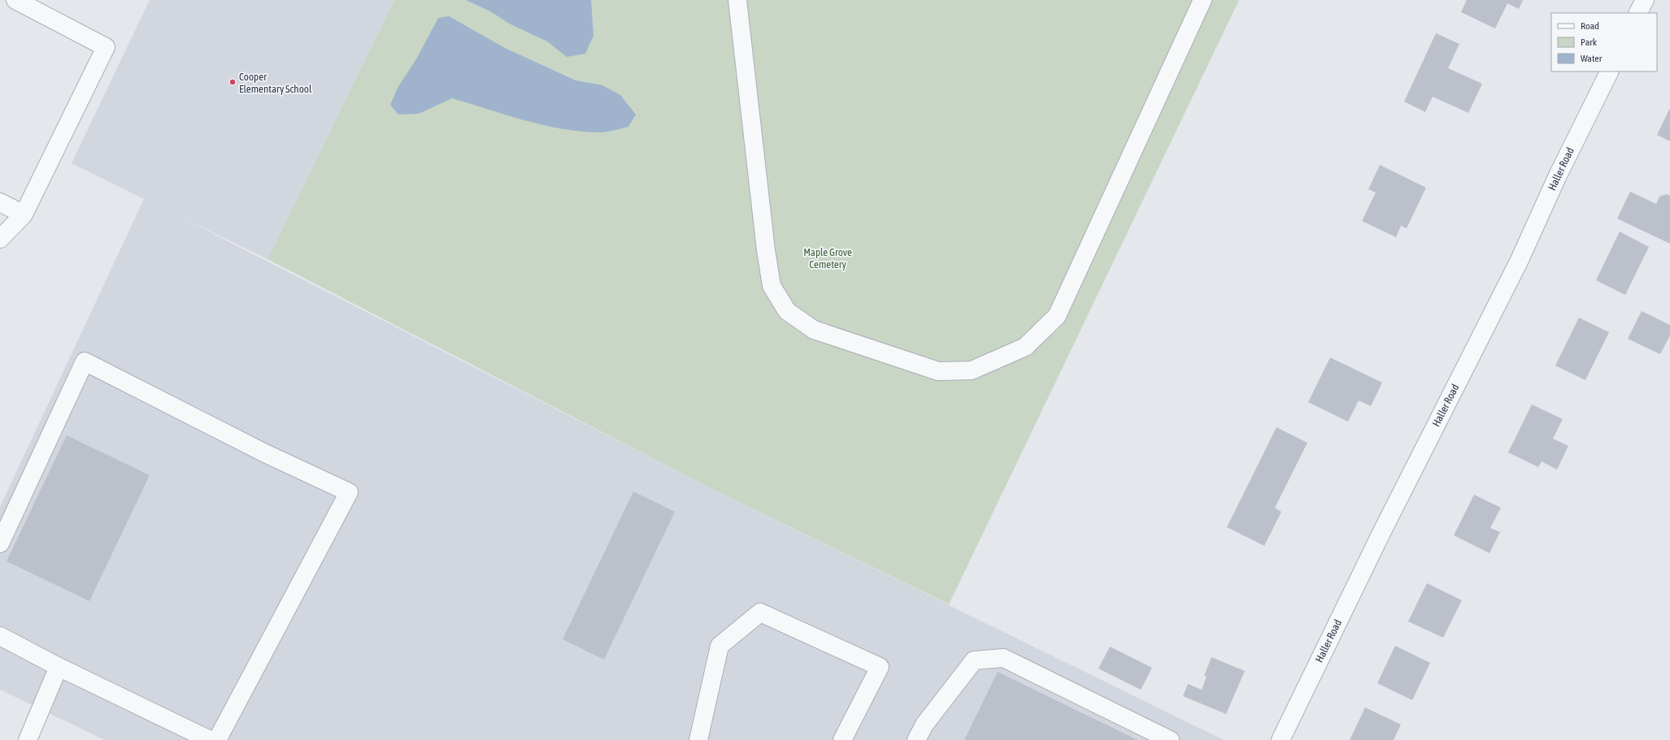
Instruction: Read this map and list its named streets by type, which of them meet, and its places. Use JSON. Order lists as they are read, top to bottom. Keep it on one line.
{"streets":{"street":["Haller Road"]},"parks":["Maple Grove Cemetery"],"places":["Cooper Elementary School"],"legend":["Road","Park","Water"]}
